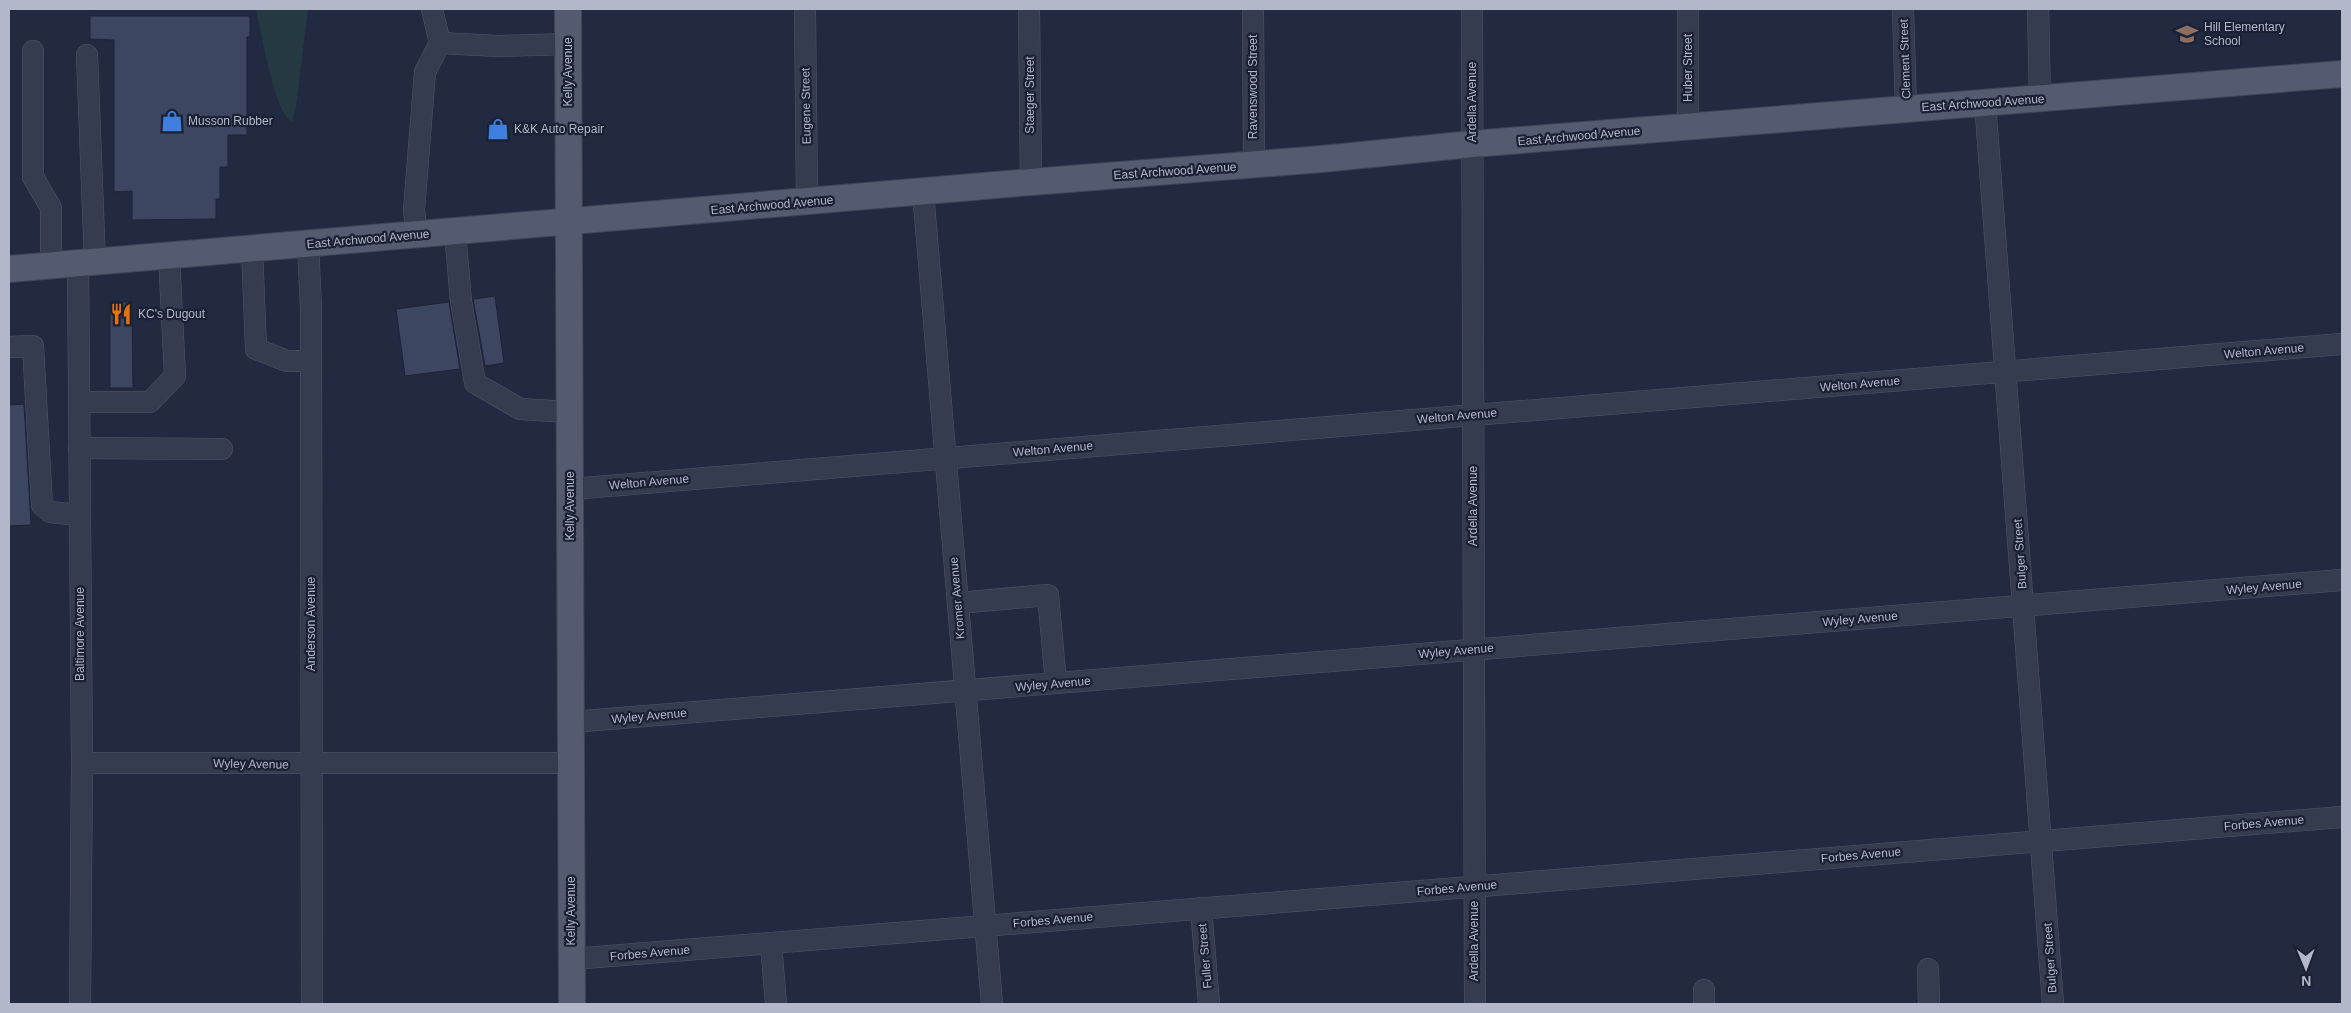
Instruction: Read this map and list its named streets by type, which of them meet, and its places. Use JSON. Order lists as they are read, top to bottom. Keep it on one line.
{"streets":{"main road":["Kelly Avenue","East Archwood Avenue"],"street":["Clement Street","Huber Street","Ravenswood Street","Staeger Street","Ardella Avenue","Eugene Street","Welton Avenue","Bulger Street","Wyley Avenue","Kromer Avenue","Anderson Avenue","Baltimore Avenue","Forbes Avenue","Fuller Street"]},"crossings":[["Clement Street","East Archwood Avenue"],["Huber Street","East Archwood Avenue"],["Kelly Avenue","East Archwood Avenue"],["Kelly Avenue","Welton Avenue"],["Kelly Avenue","Wyley Avenue"],["Kelly Avenue","Forbes Avenue"],["Ravenswood Street","East Archwood Avenue"],["Staeger Street","East Archwood Avenue"],["Ardella Avenue","East Archwood Avenue"],["Ardella Avenue","Welton Avenue"],["Ardella Avenue","Wyley Avenue"],["Ardella Avenue","Forbes Avenue"],["East Archwood Avenue","Eugene Street"],["East Archwood Avenue","Bulger Street"],["East Archwood Avenue","Kromer Avenue"],["East Archwood Avenue","Anderson Avenue"],["East Archwood Avenue","Baltimore Avenue"],["Welton Avenue","Bulger Street"],["Welton Avenue","Kromer Avenue"],["Bulger Street","Wyley Avenue"],["Bulger Street","Forbes Avenue"],["Wyley Avenue","Kromer Avenue"],["Wyley Avenue","Anderson Avenue"],["Wyley Avenue","Baltimore Avenue"],["Kromer Avenue","Forbes Avenue"],["Forbes Avenue","Fuller Street"]],"places":{"school or university":["Hill Elementary School"],"shop":["Musson Rubber","K&K Auto Repair"],"restaurant":["KC's Dugout"]},"north":"bottom"}
